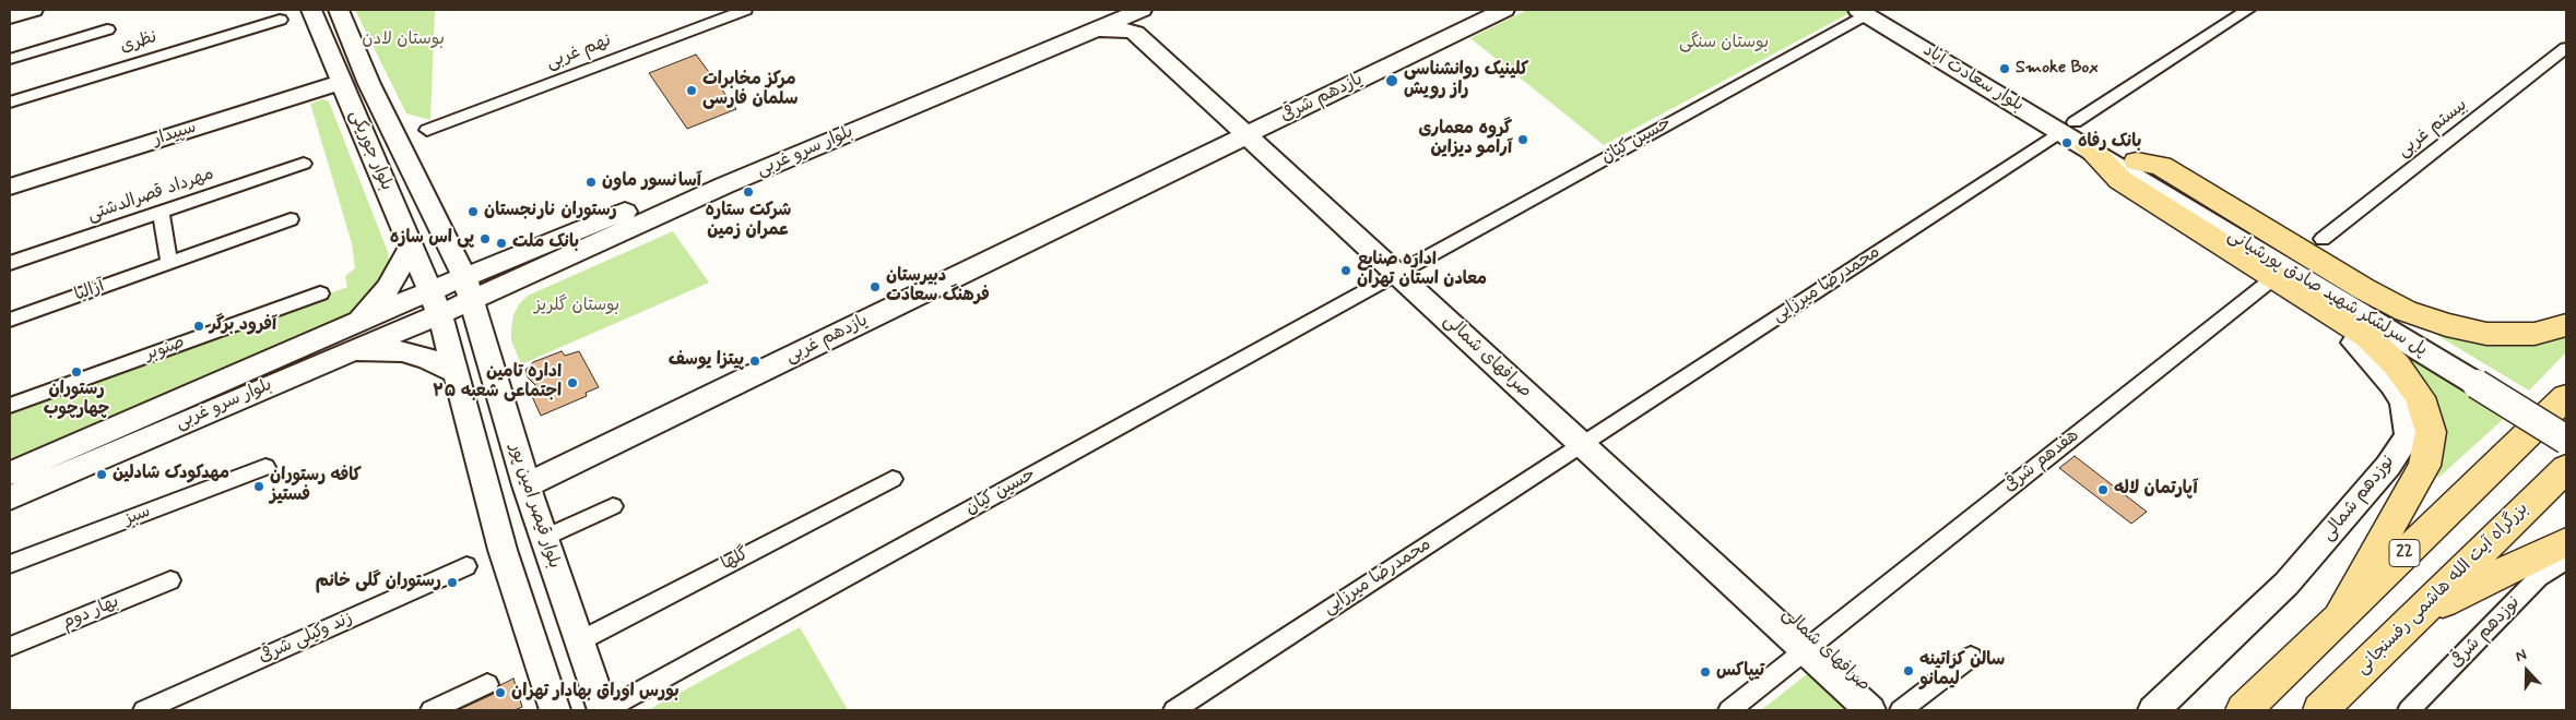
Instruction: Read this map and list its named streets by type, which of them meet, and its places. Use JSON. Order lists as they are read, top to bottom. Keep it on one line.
{"streets":{"highway":["22","بزرگراه آیت الله هاشمی رفسنجانی"],"main road":["بلوار سعادت آباد","یازدهم شرقی","سپیدار","بلوار جوریکی","بلوار سرو غربی","پل سرلشکر شهید صادق پورشیانی","یازدهم غربی","صرافهای شمالی","نوزدهم شمالی","بلوار قیصر امین پور"],"street":["نظری","نهم غربی","بیستم غربی","حسین کیان","مهرداد قصرالدشتی","محمدرضا میرزایی","آزالیا","صنوبر","هفدهم شرقی","سبز","گلها","بهار دوم","نوزدهم شرقی","زند وکیلی شرقی"]},"crossings":[["بلوار سعادت آباد","حسین کیان"],["بلوار سعادت آباد","محمدرضا میرزایی"],["بلوار سعادت آباد","پل سرلشکر شهید صادق پورشیانی"],["یازدهم شرقی","یازدهم غربی"],["یازدهم شرقی","صرافهای شمالی"],["سپیدار","بلوار جوریکی"],["حسین کیان","صرافهای شمالی"],["حسین کیان","بلوار قیصر امین پور"],["بلوار جوریکی","بلوار سرو غربی"],["بلوار جوریکی","بلوار قیصر امین پور"],["بلوار سرو غربی","صرافهای شمالی"],["بلوار سرو غربی","بلوار قیصر امین پور"],["محمدرضا میرزایی","پل سرلشکر شهید صادق پورشیانی"],["محمدرضا میرزایی","صرافهای شمالی"],["یازدهم غربی","صرافهای شمالی"],["یازدهم غربی","بلوار قیصر امین پور"],["صرافهای شمالی","هفدهم شرقی"],["هفدهم شرقی","نوزدهم شمالی"],["بلوار قیصر امین پور","گلها"]],"parks":["بوستان لادن","بوستان سنگی","بوستان گلریز"],"places":["Smoke Box","کلینیک روانشناسی راز رویش","مرکز مخابرات سلمان فارسی","گروه معماری آرامو دیزاین","بانک رفاه","آسانسور ماون","شرکت ستاره عمران زمین","رستوران نارنجستان","پی اس سازه","بانک ملت","اداره صنایع معادن استان تهران","دبیرستان فرهنگ سعادت","آفرود برگر","پیتزا یوسف","رستوران چهارچوب","اداره تامین اجتماعی شعبه ۲۵","مهدکودک شادلین","کافه رستوران فستیز","آپارتمان لاله","رستوران گلی خانم","سالن کراتینه لیمانو","تیپاکس","بورس اوراق بهادار تهران"],"north":"top"}
